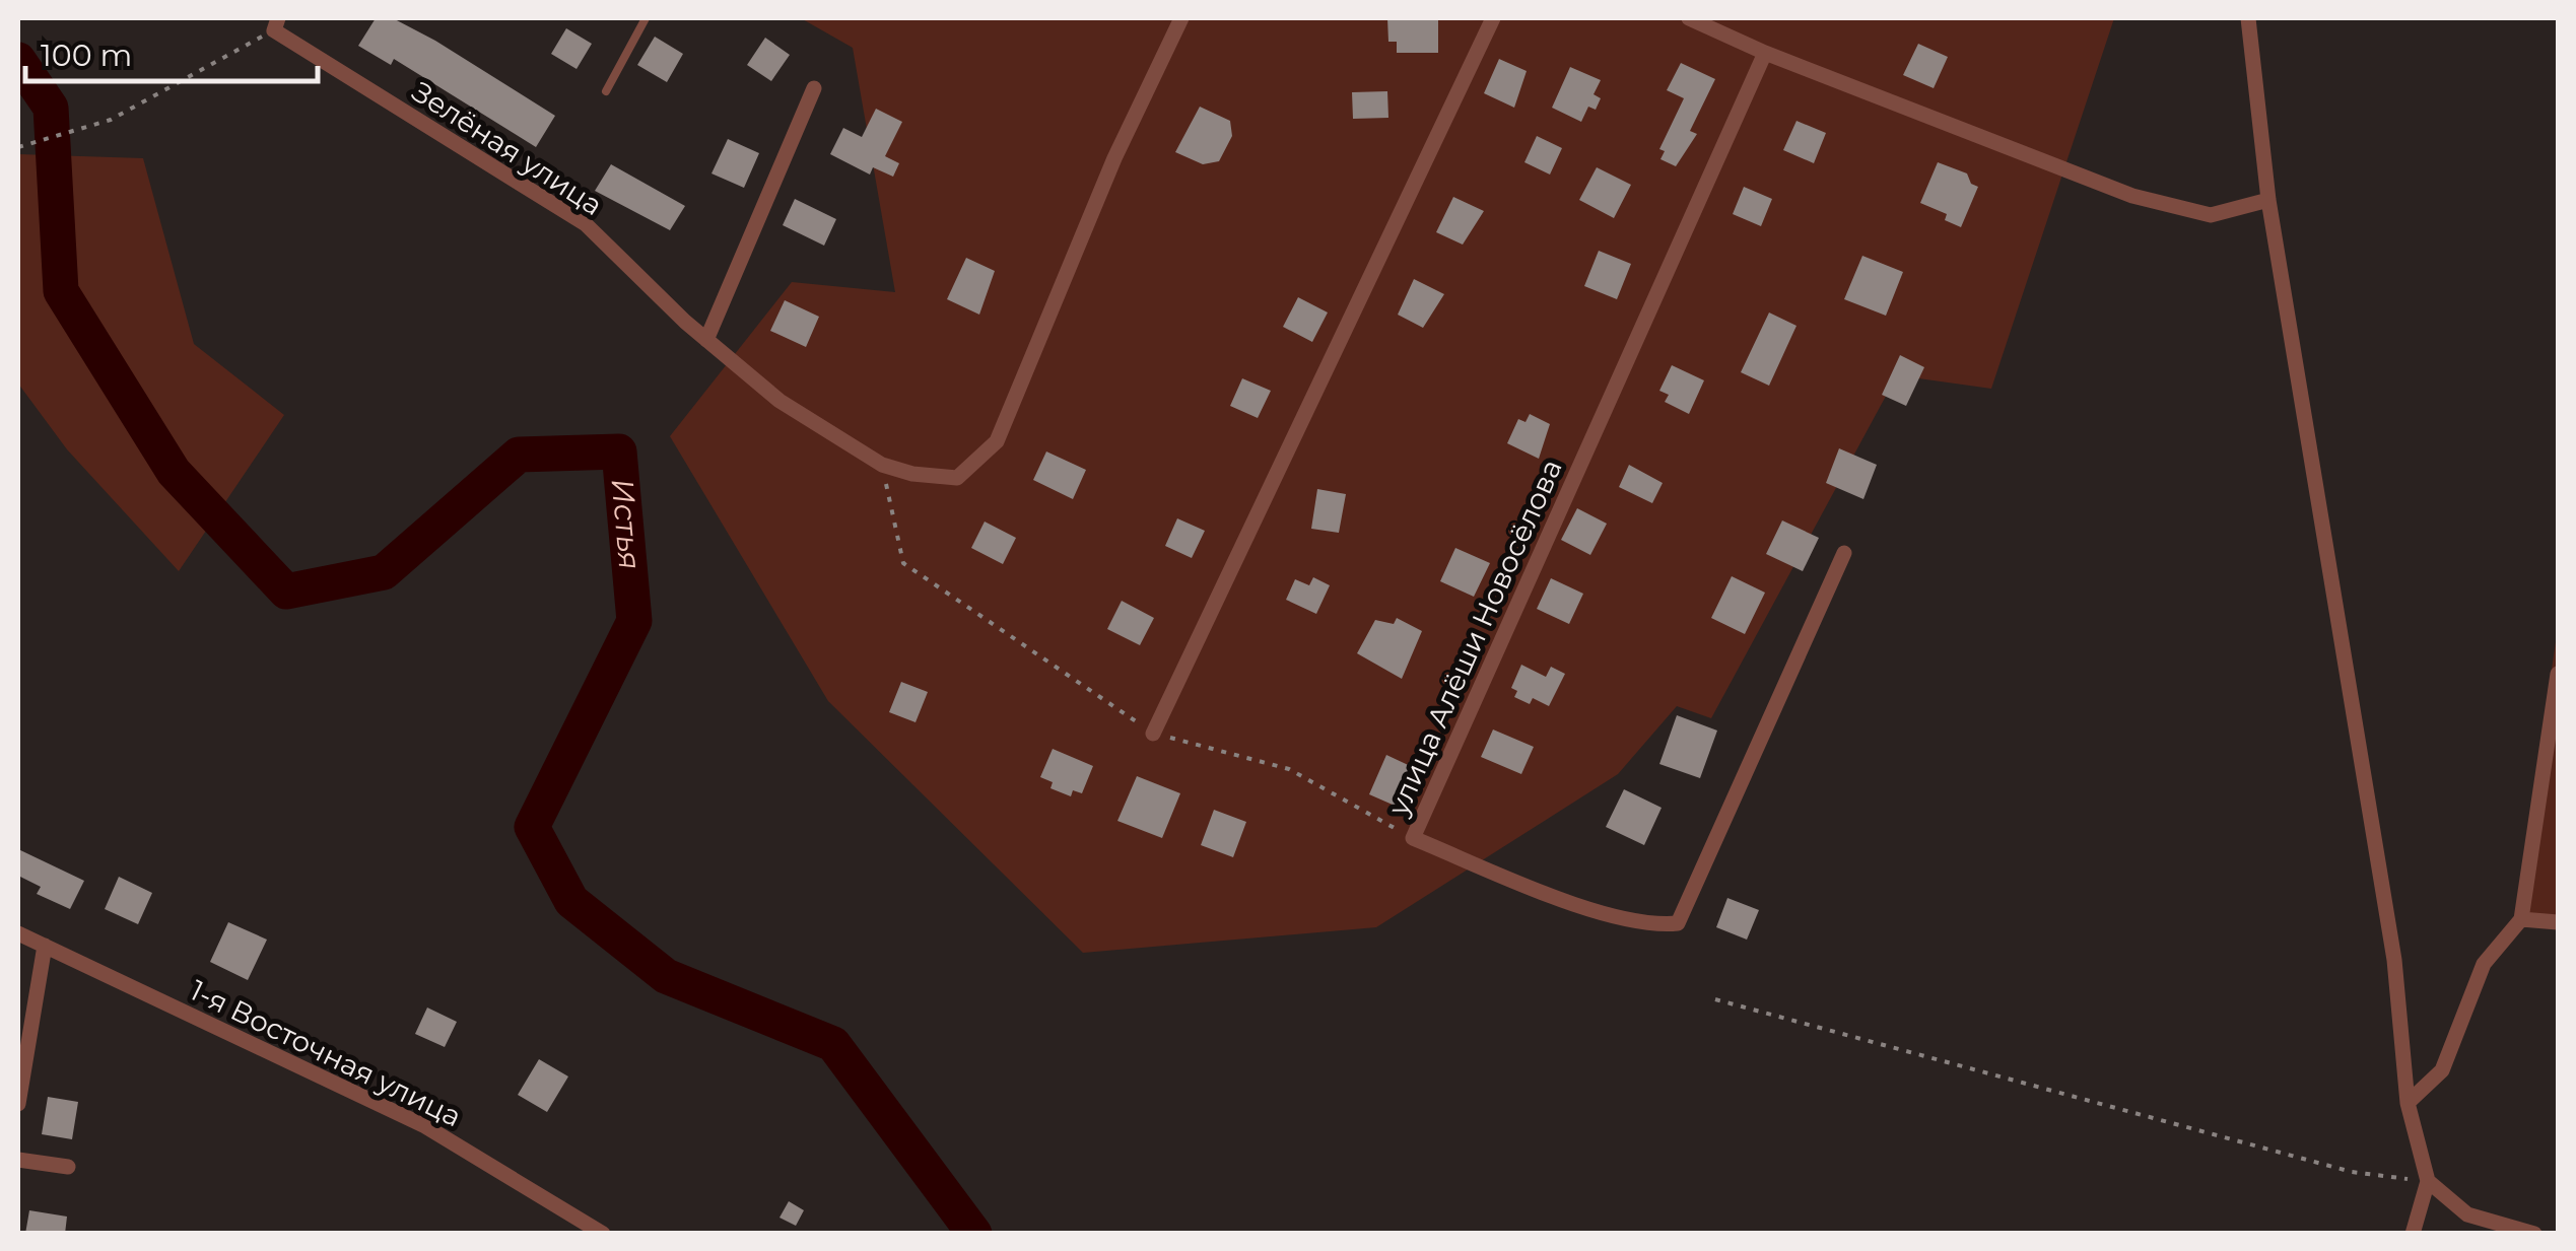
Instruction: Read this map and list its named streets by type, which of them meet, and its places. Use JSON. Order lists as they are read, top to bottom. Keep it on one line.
{"streets":{"street":["Зелёная улица","улица Алёши Новосёлова","1-я Восточная улица"]},"water":["Истья"],"scale_bar":"100 m"}
